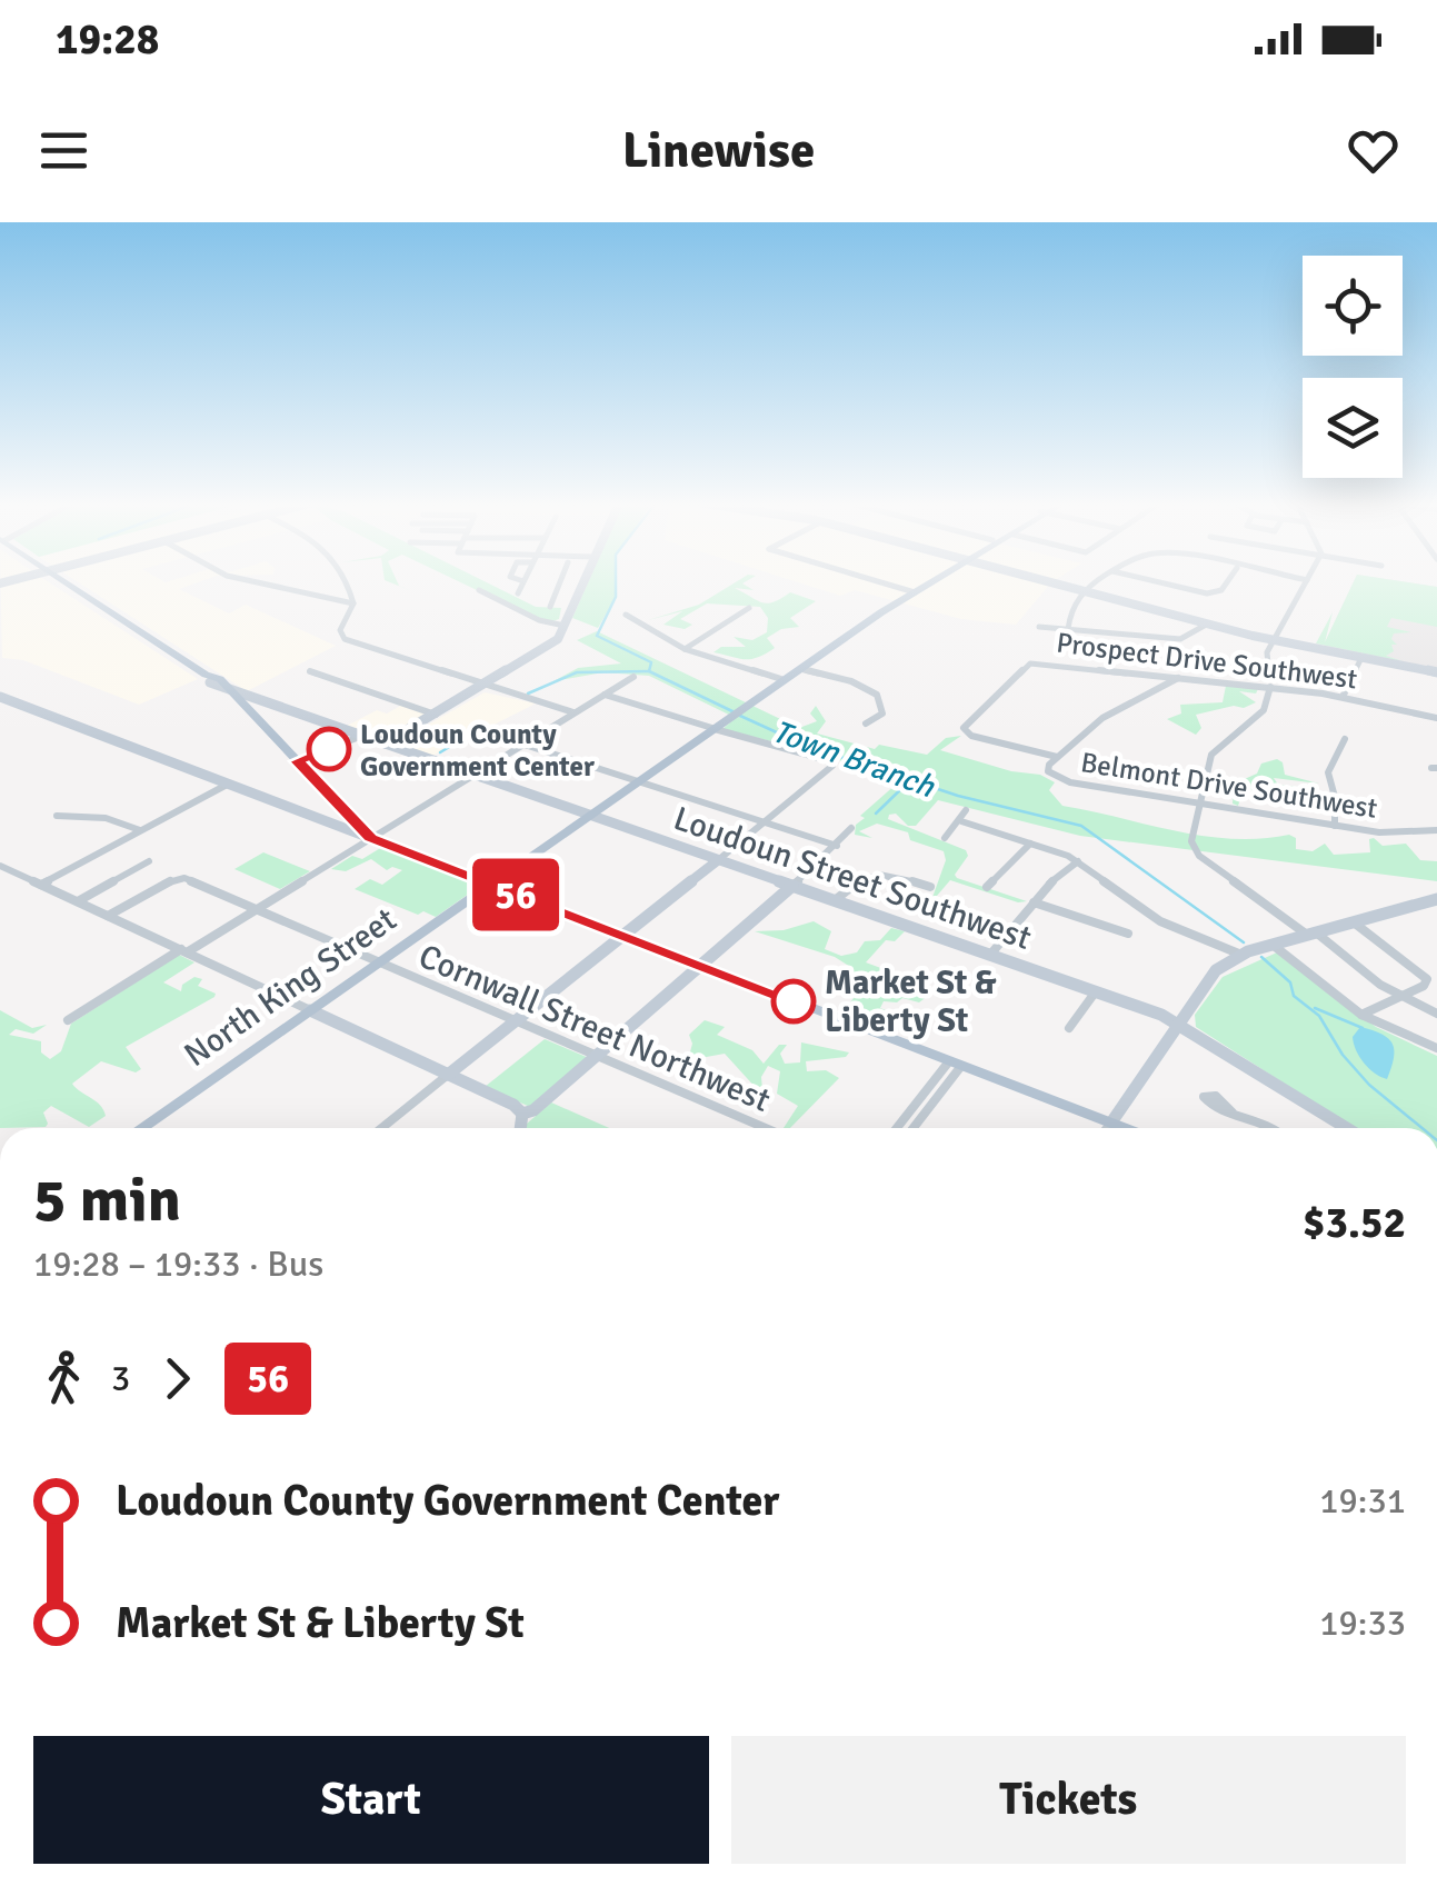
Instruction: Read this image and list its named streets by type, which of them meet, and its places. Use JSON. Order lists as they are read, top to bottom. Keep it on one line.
{"streets":{"main road":["North King Street"],"street":["Prospect Drive Southwest","Belmont Drive Southwest","Loudoun Street Southwest","Cornwall Street Northwest"]},"crossings":[["Prospect Drive Southwest","Belmont Drive Southwest"],["Loudoun Street Southwest","North King Street"],["North King Street","Cornwall Street Northwest"]],"water":["Town Branch"],"places":["Loudoun County Government Center","Market St & Liberty St"],"lines":["bus line 56"],"page":{"status":"19:28","header":"Linewise","on_map":"56","heading":["5 min","19:28 – 19:33 · Bus","$3.52"],"legs":["3","56"],"list":[{"name":"Loudoun County Government Center","value":"19:31"},{"name":"Market St & Liberty St","value":"19:33"}],"buttons":["Start","Tickets"]}}
